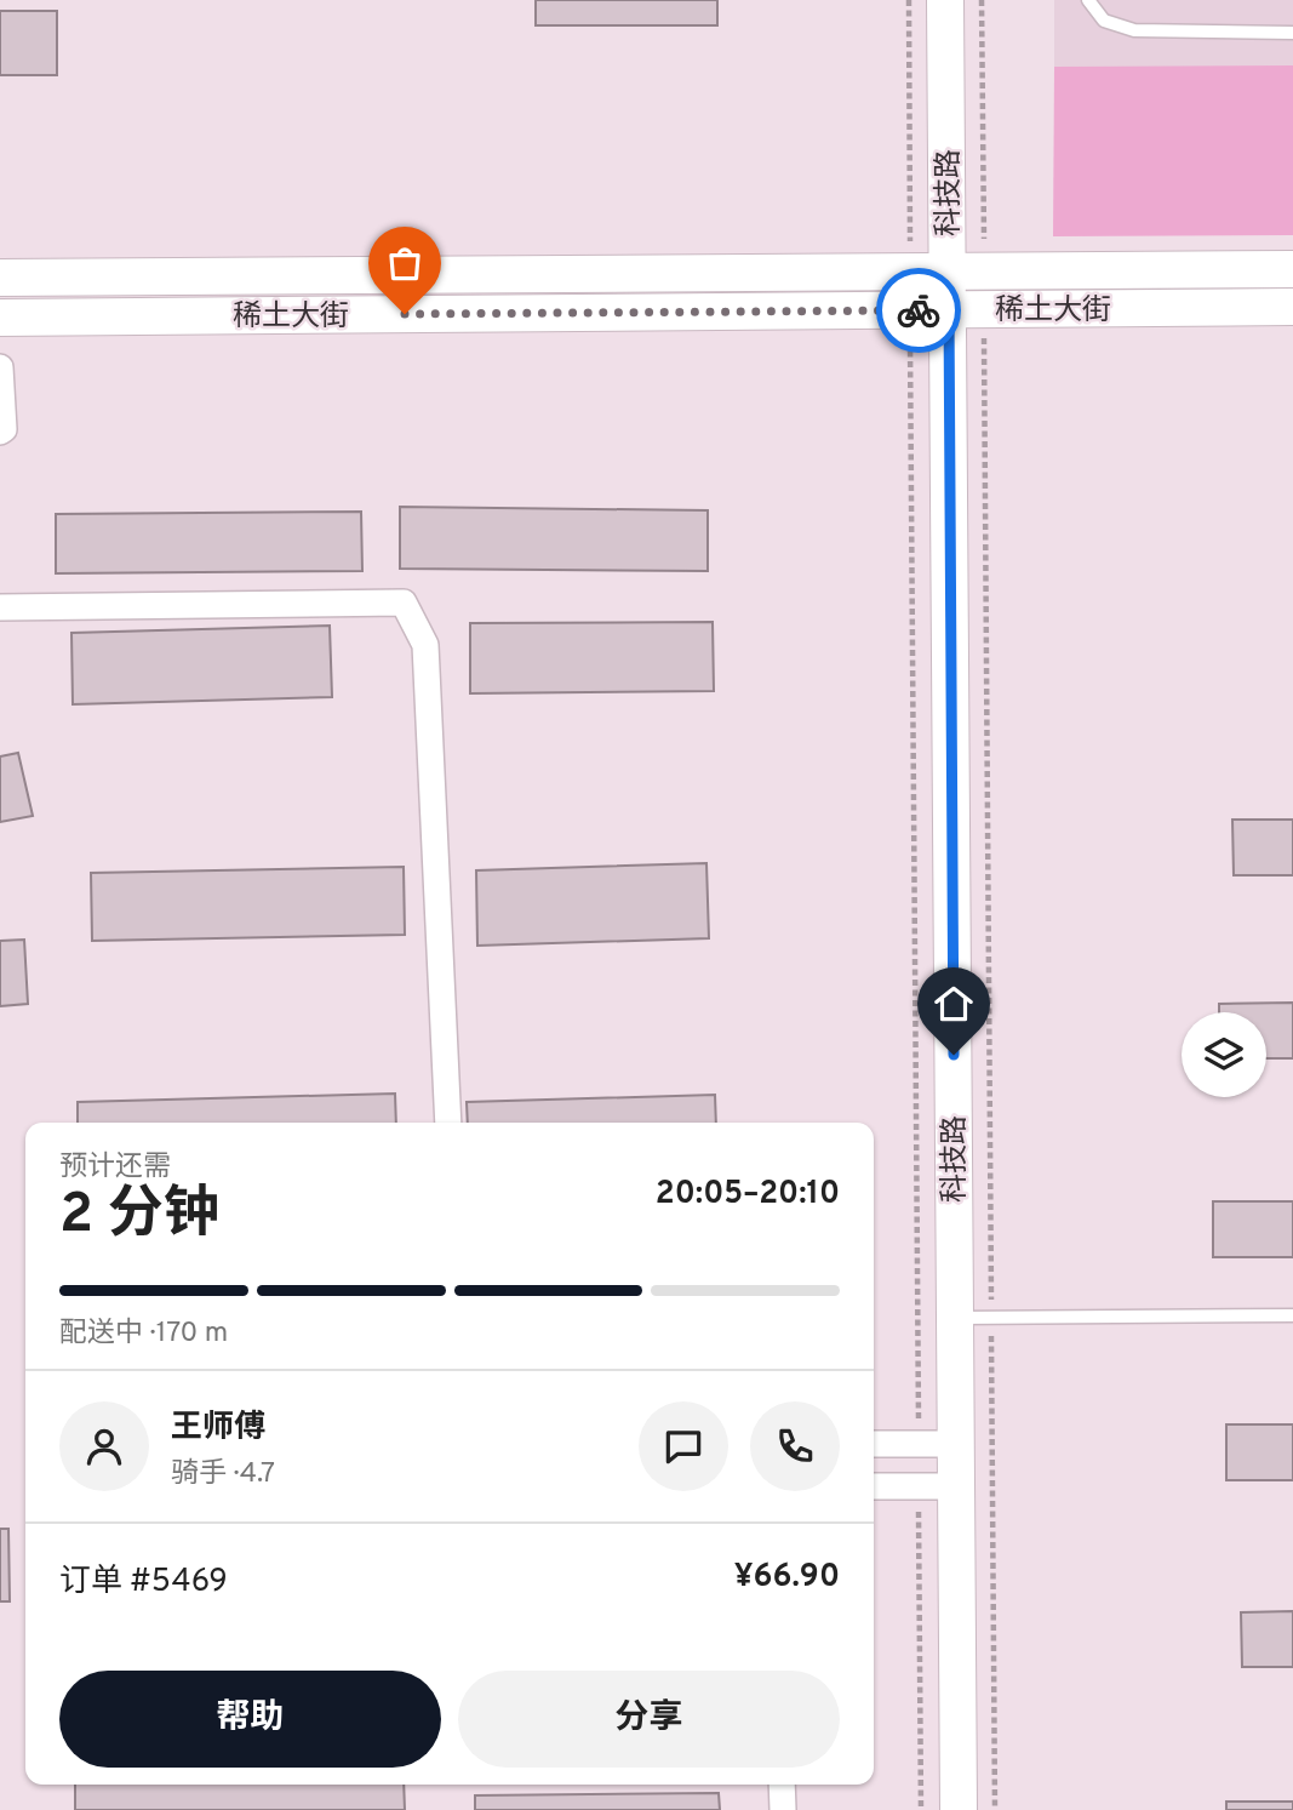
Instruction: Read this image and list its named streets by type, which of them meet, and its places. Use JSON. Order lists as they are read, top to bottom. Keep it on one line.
{"streets":{"main road":["科技路","稀土大街"]},"crossings":[["科技路","稀土大街"]],"page":{"heading":["2 分钟","预计还需","20:05–20:10"],"panel":["王师傅","骑手 · 4.7","订单 #5469","¥66.90"],"bar":"配送中 · 170 m","buttons":["帮助","分享"]}}
